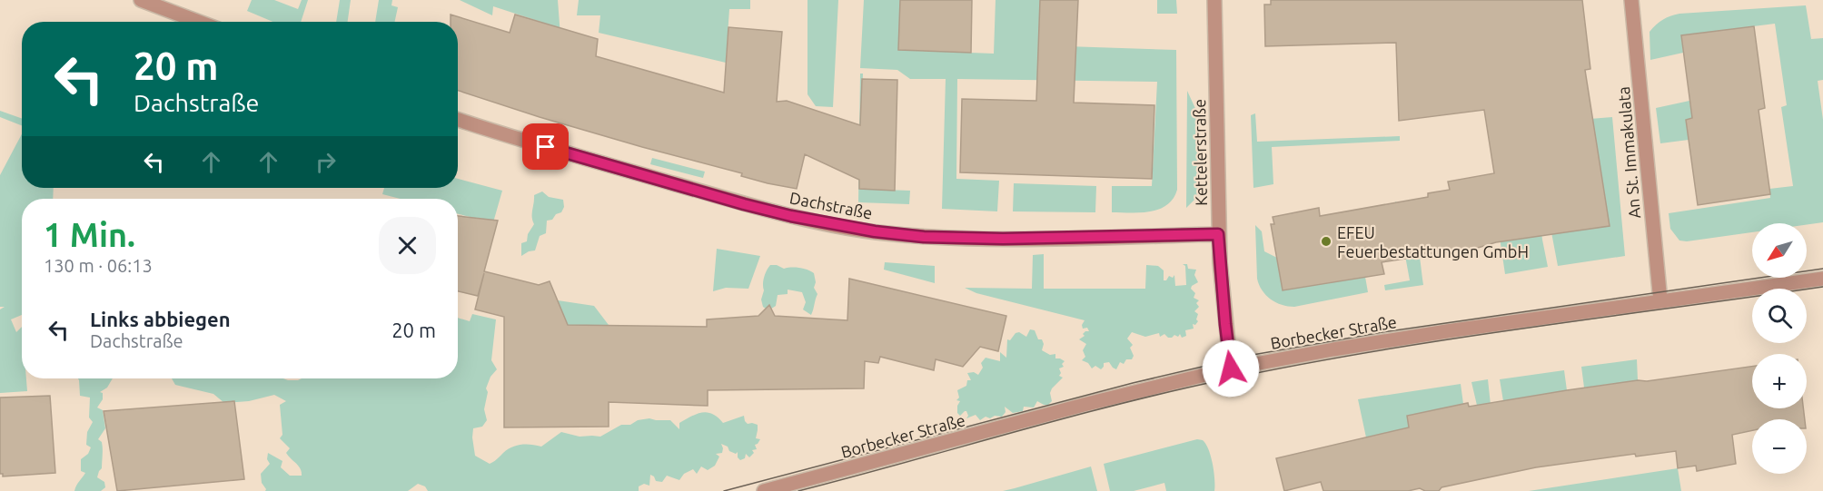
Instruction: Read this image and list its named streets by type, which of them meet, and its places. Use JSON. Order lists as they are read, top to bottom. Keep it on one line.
{"streets":{"street":["Kettelerstraße","An St. Immakulata","Dachstraße","Borbecker Straße"]},"crossings":[["Kettelerstraße","Dachstraße"],["Kettelerstraße","Borbecker Straße"],["An St. Immakulata","Borbecker Straße"]],"places":["EFEU Feuerbestattungen GmbH"],"north":"bottom left","page":{"turn":["20 m","Dachstraße"],"heading":["1 Min.","130 m · 06:13"],"map_buttons":["+","−"],"list":[{"name":"Links abbiegen","note":"Dachstraße","value":"20 m"}]}}
